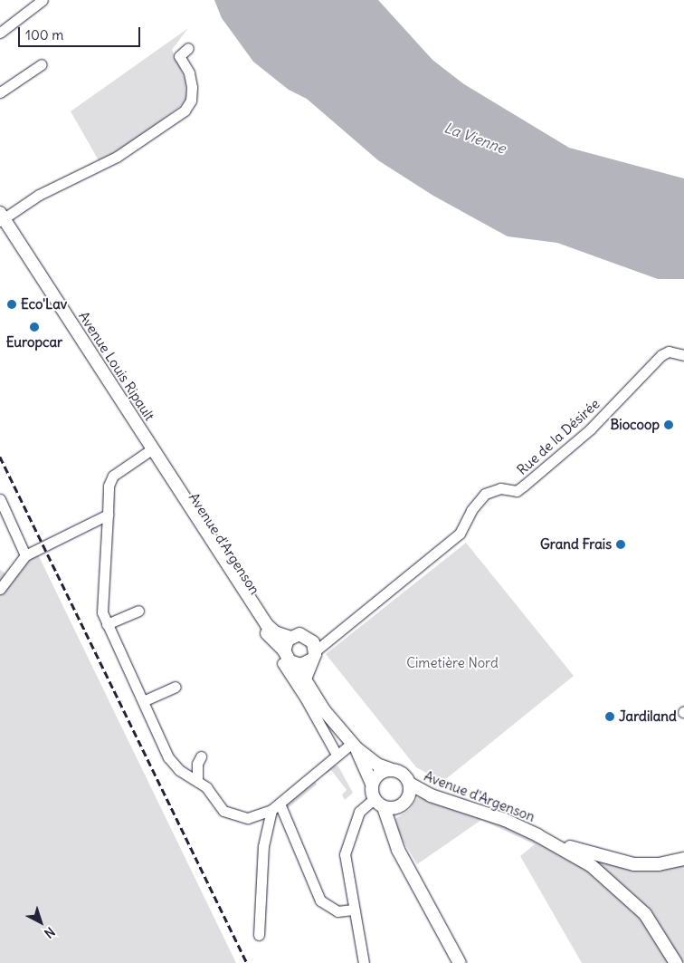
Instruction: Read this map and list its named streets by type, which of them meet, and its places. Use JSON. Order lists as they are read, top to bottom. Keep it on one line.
{"streets":{"main road":["Avenue Louis Ripault","Avenue d'Argenson"],"street":["Rue de la Désirée"]},"crossings":[["Avenue Louis Ripault","Avenue d'Argenson"],["Rue de la Désirée","Avenue d'Argenson"]],"water":["La Vienne"],"parks":["Cimetière Nord"],"places":["Eco'Lav","Europcar","Biocoop","Grand Frais","Jardiland"],"scale_bar":"100 m","north":"bottom right"}
